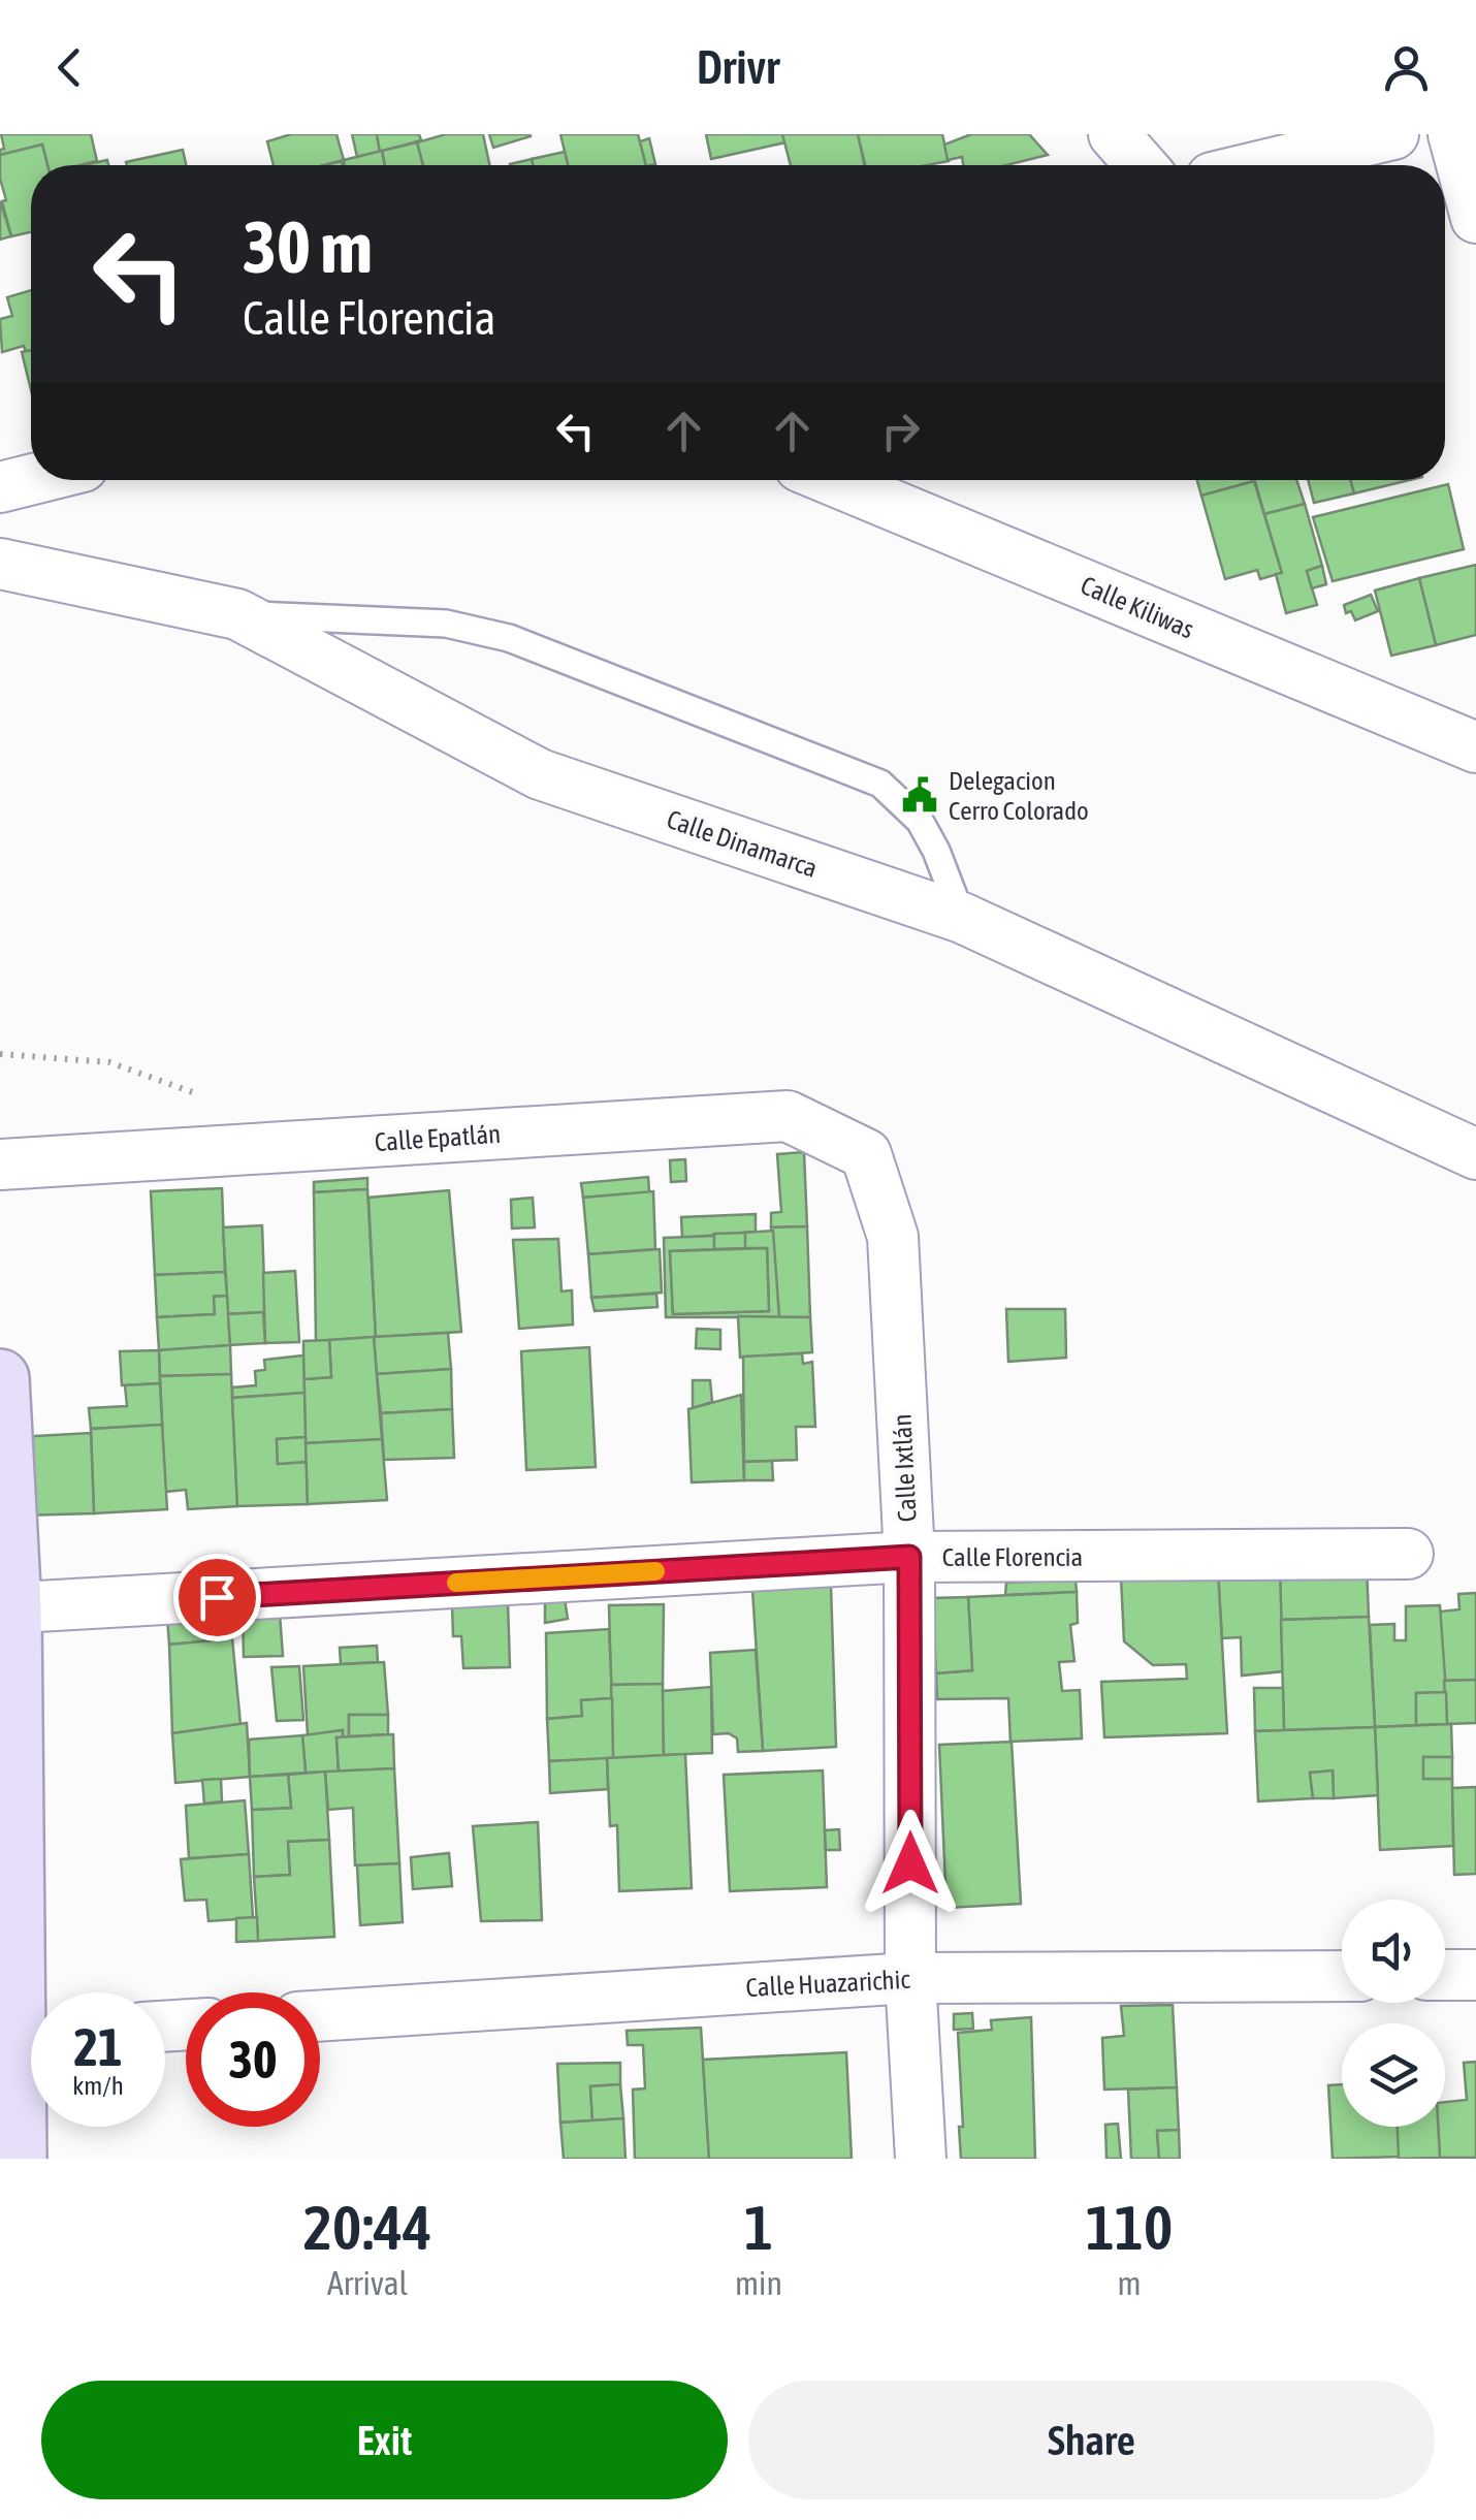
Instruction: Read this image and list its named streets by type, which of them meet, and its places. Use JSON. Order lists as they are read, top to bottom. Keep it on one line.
{"streets":{"street":["Calle Kiliwas","Calle Dinamarca","Calle Epatlán","Calle Ixtlán","Calle Florencia","Calle Huazarichic"]},"crossings":[["Calle Epatlán","Calle Ixtlán"],["Calle Ixtlán","Calle Florencia"],["Calle Ixtlán","Calle Huazarichic"]],"places":{"public building":["Delegacion Cerro Colorado"]},"page":{"header":"Drivr","turn":["30 m","Calle Florencia"],"speed":"21 km/h","limit":"30","eta":["20:44","Arrival","1","min","110","m"],"buttons":["Exit","Share"]}}
